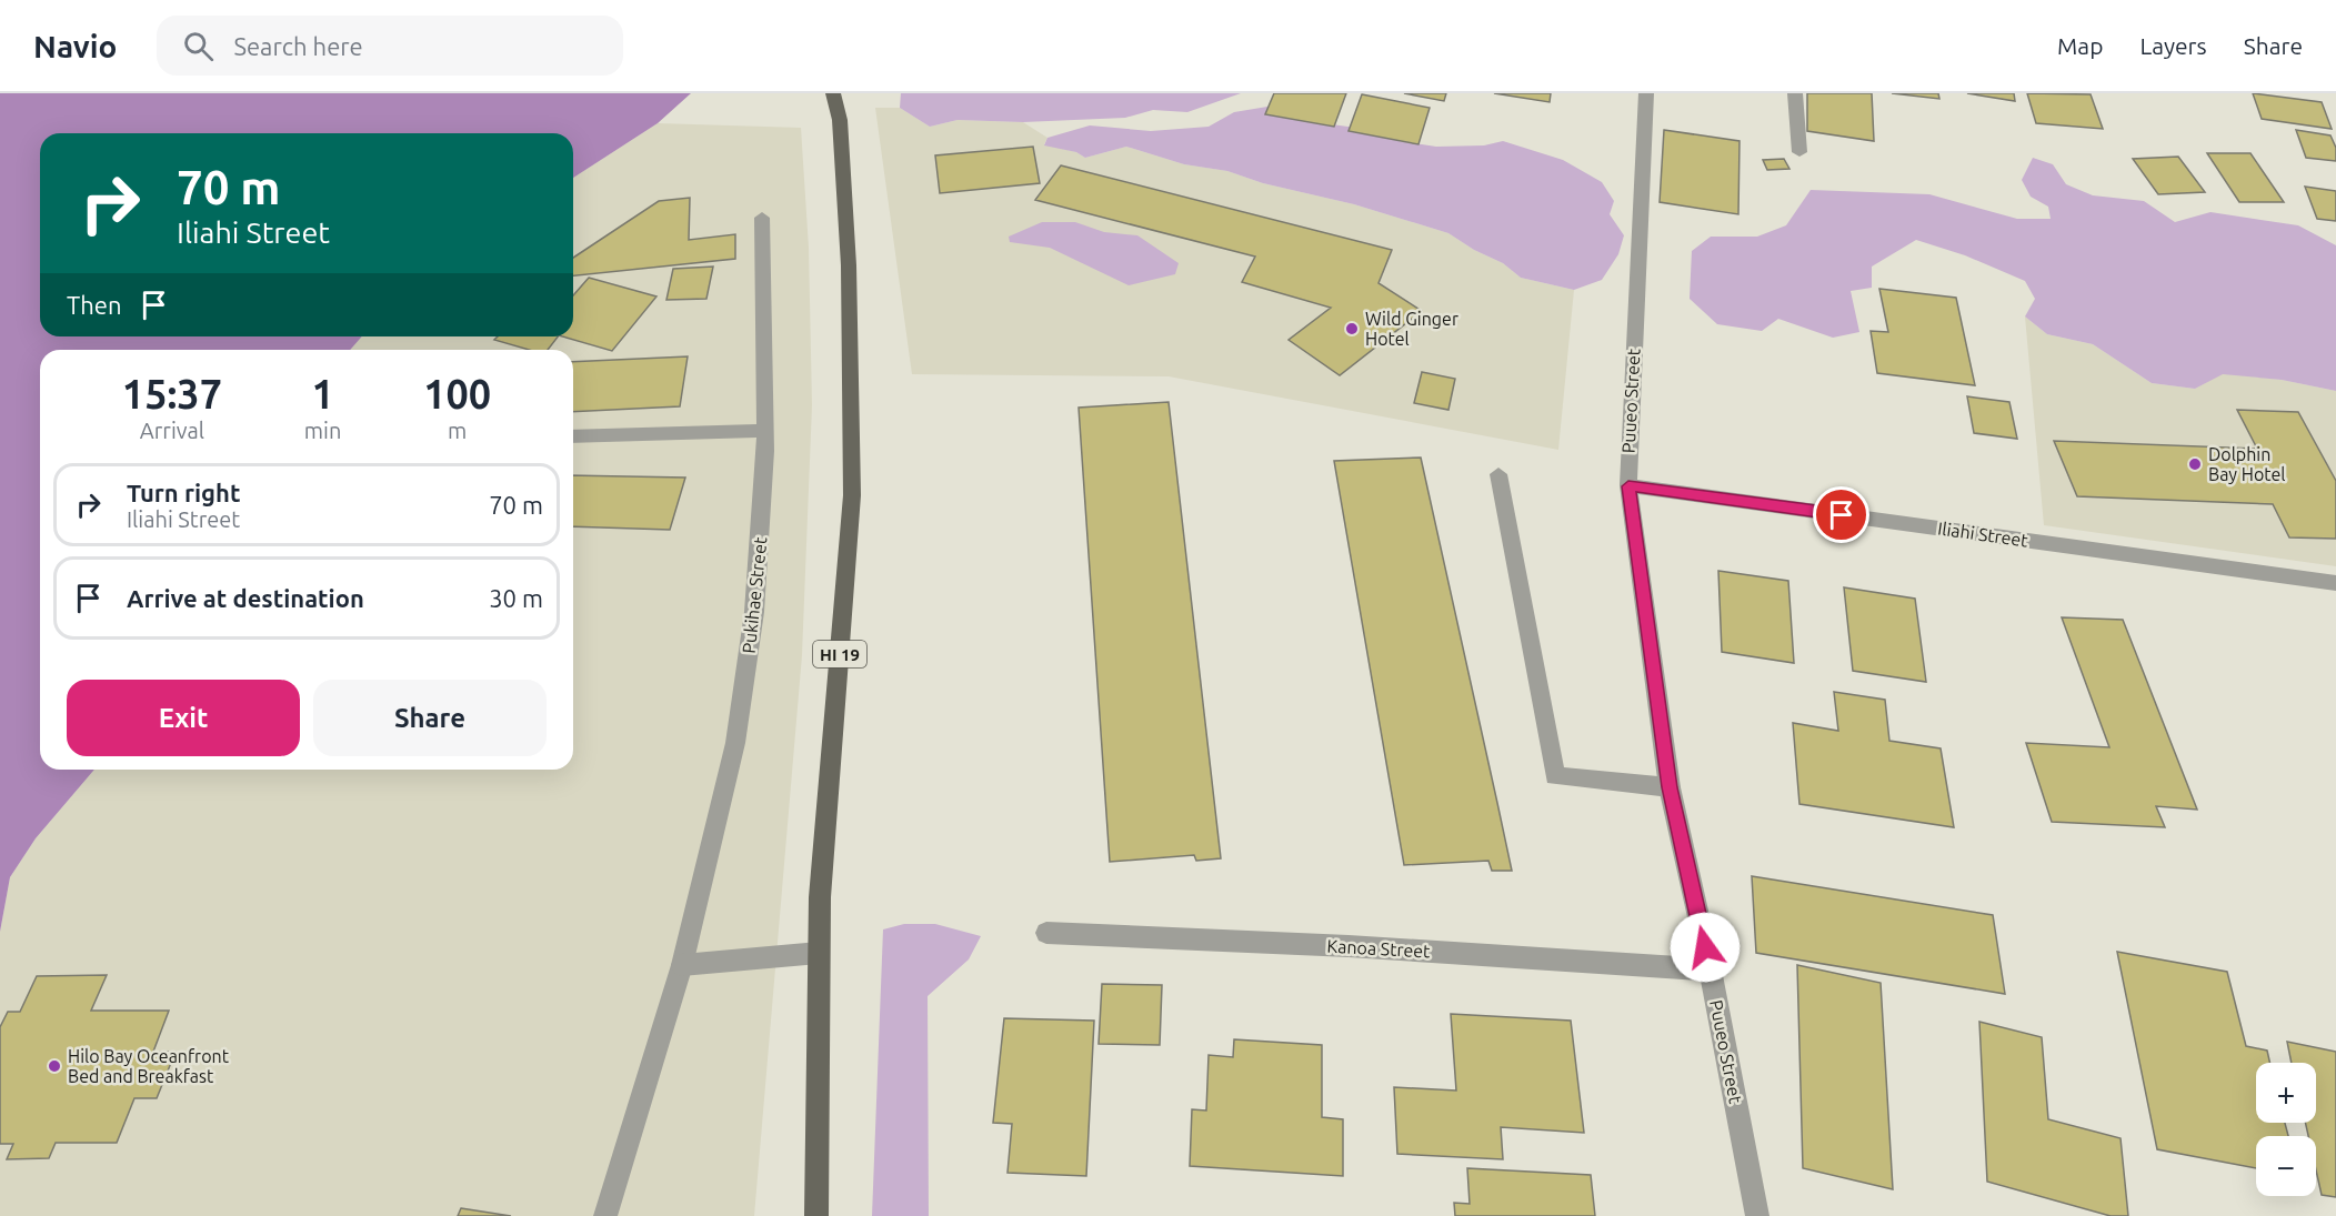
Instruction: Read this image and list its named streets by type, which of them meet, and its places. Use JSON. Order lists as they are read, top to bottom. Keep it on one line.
{"streets":{"main road":["HI 19"],"street":["Puueo Street","Iliahi Street","Pukihae Street","Kanoa Street"]},"crossings":[["Puueo Street","Iliahi Street"],["Puueo Street","Kanoa Street"]],"places":["Wild Ginger Hotel","Dolphin Bay Hotel","Hilo Bay Oceanfront Bed and Breakfast"],"page":{"header":"Navio","search":"Search here","nav":["Map","Layers","Share"],"turn":["70 m","Iliahi Street"],"then":"Then","eta":["15:37","Arrival","1","min","100","m"],"list":[{"name":"Turn right","note":"Iliahi Street","value":"70 m"},{"name":"Arrive at destination","value":"30 m"}],"buttons":["Exit","Share"],"map_buttons":["+","−"]}}
